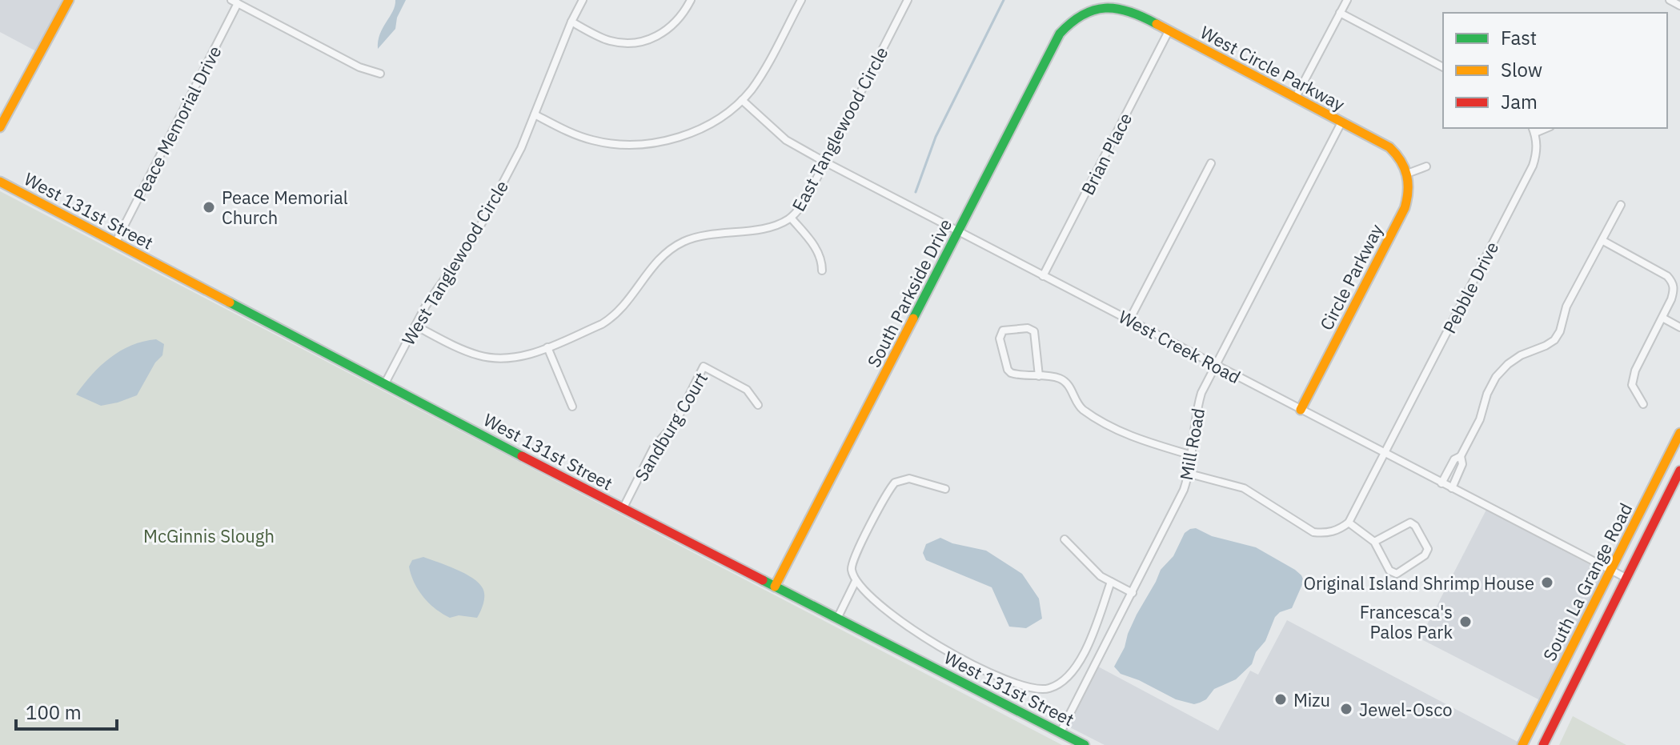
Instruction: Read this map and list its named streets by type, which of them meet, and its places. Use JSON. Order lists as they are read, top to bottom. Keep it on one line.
{"streets":{"main road":["West Circle Parkway","West 131st Street","Circle Parkway","South Parkside Drive","South La Grange Road"],"street":["Peace Memorial Drive","East Tanglewood Circle","Brian Place","West Tanglewood Circle","Pebble Drive","West Creek Road","Sandburg Court","Mill Road"]},"crossings":[["West Circle Parkway","Brian Place"],["West Circle Parkway","Circle Parkway"],["West Circle Parkway","South Parkside Drive"],["West Circle Parkway","Mill Road"],["Peace Memorial Drive","West 131st Street"],["East Tanglewood Circle","West Tanglewood Circle"],["East Tanglewood Circle","West Creek Road"],["Brian Place","West Creek Road"],["West 131st Street","West Tanglewood Circle"],["West 131st Street","South Parkside Drive"],["West 131st Street","Sandburg Court"],["West 131st Street","Mill Road"],["Circle Parkway","West Creek Road"],["Pebble Drive","West Creek Road"],["South Parkside Drive","West Creek Road"],["West Creek Road","Mill Road"],["West Creek Road","South La Grange Road"]],"parks":["McGinnis Slough"],"places":["Peace Memorial Church","Original Island Shrimp House","Francesca's Palos Park","Mizu","Jewel-Osco"],"legend":["Fast","Slow","Jam"],"scale_bar":"100 m"}
